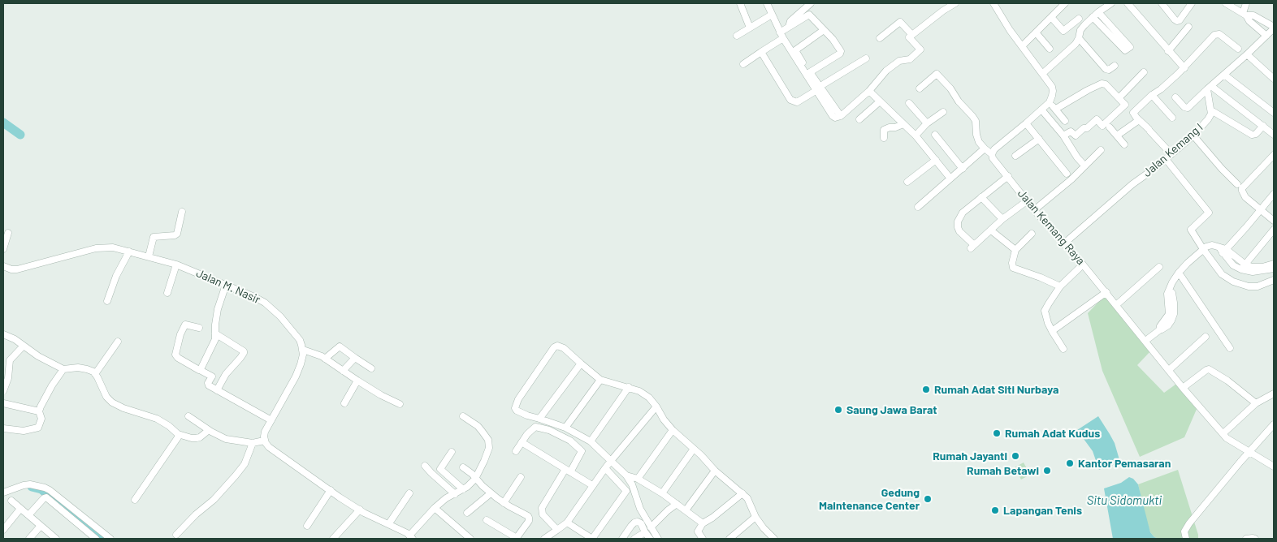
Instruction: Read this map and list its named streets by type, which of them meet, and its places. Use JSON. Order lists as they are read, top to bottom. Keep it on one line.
{"streets":{"street":["Jalan Kemang I","Jalan Kemang Raya","Jalan M. Nasir"]},"crossings":[["Jalan Kemang I","Jalan Kemang Raya"]],"water":["Situ Sidomukti"],"places":["Rumah Adat Siti Nurbaya","Saung Jawa Barat","Rumah Adat Kudus","Rumah Jayanti","Kantor Pemasaran","Rumah Betawi","Gedung Maintenance Center","Lapangan Tenis"]}
